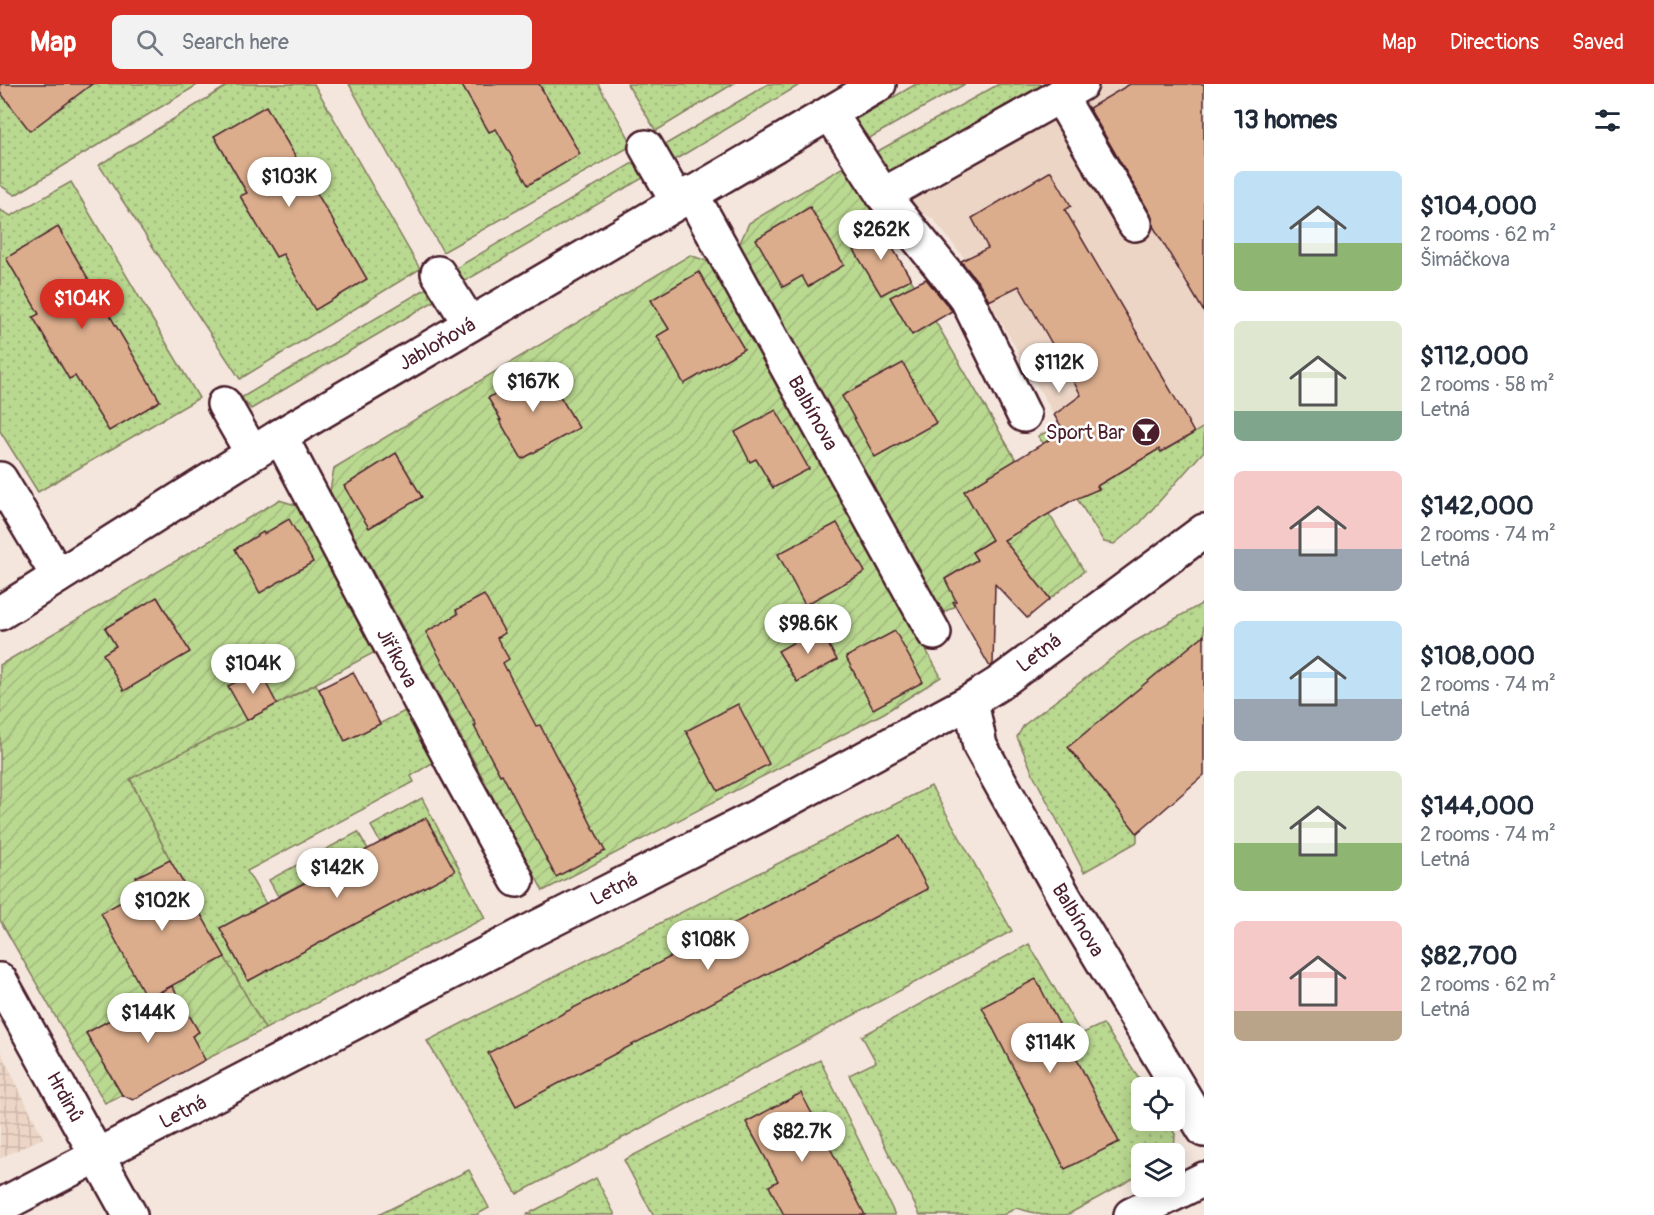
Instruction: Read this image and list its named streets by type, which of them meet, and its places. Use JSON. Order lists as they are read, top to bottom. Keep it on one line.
{"streets":{"street":["Jabloňová","Balbínova","Letná","Jiříkova","Hrdinů"]},"crossings":[["Jabloňová","Balbínova"],["Jabloňová","Jiříkova"],["Balbínova","Letná"],["Letná","Hrdinů"]],"places":{"bar":["Sport Bar"]},"page":{"header":"Map","search":"Search here","nav":["Map","Directions","Saved"],"heading":"13 homes","list":[{"name":"$104,000","note":"2 rooms · 62 m² · Šimáčkova"},{"name":"$112,000","note":"2 rooms · 58 m² · Letná"},{"name":"$142,000","note":"2 rooms · 74 m² · Letná"},{"name":"$108,000","note":"2 rooms · 74 m² · Letná"},{"name":"$144,000","note":"2 rooms · 74 m² · Letná"},{"name":"$82,700","note":"2 rooms · 62 m² · Letná"}],"price":["$103K","$262K","$104K","$112K","$167K","$98.6K","$104K","$142K","$102K","$108K","$144K","$114K","$82.7K"]}}
